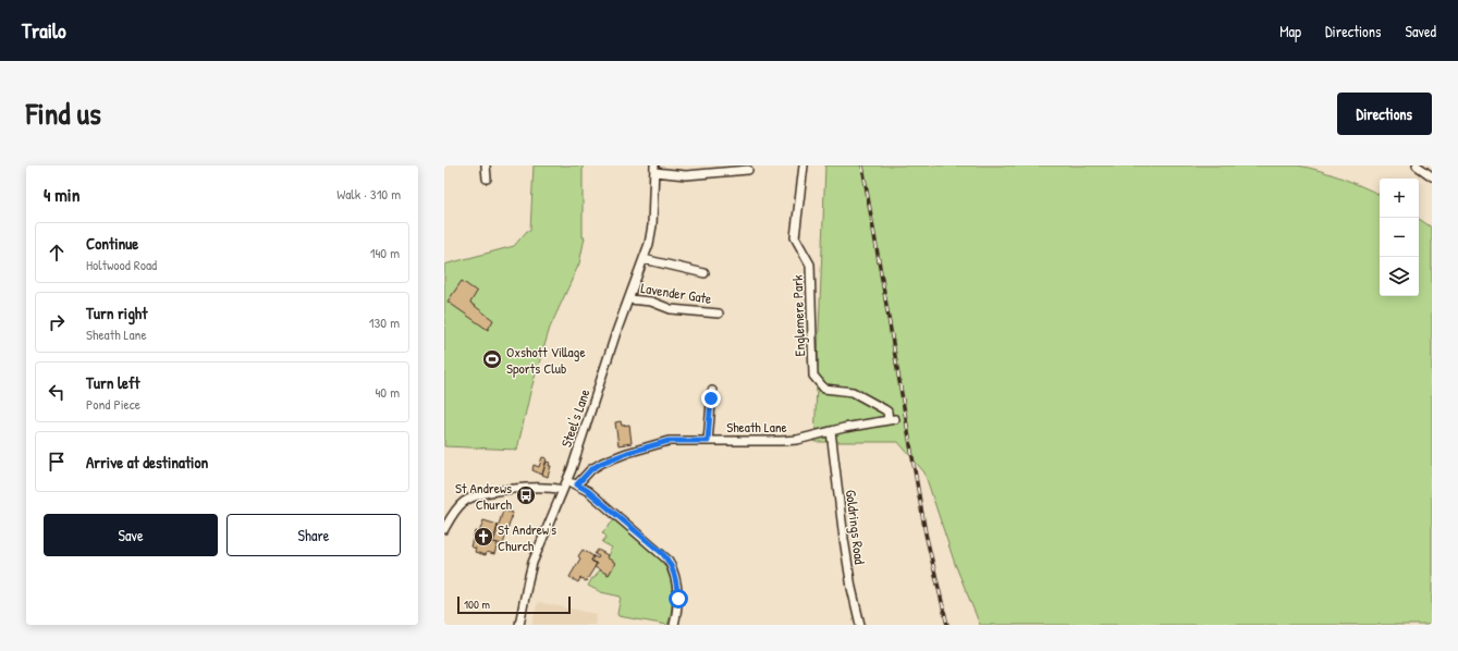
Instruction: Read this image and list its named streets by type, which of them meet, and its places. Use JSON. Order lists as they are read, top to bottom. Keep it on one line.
{"streets":{"street":["Lavender Gate","Englemere Park","Steel's Lane","Sheath Lane","Goldrings Road"]},"crossings":[["Lavender Gate","Steel's Lane"],["Englemere Park","Sheath Lane"],["Sheath Lane","Goldrings Road"]],"places":{"sports":["Oxshott Village Sports Club"],"bus stop":["St Andrews Church"],"church":["St Andrew's Church"]},"scale_bar":"100 m","page":{"header":"Trailo","nav":["Map","Directions","Saved"],"title":"Find us","buttons":["Directions",["Save","Share"]],"heading":["4 min","Walk · 310 m"],"map_buttons":["+","−"],"list":[["Continue","Holtwood Road","140 m"],["Turn right","Sheath Lane","130 m"],["Turn left","Pond Piece","40 m"],"Arrive at destination"],"scale":"100 m"}}
